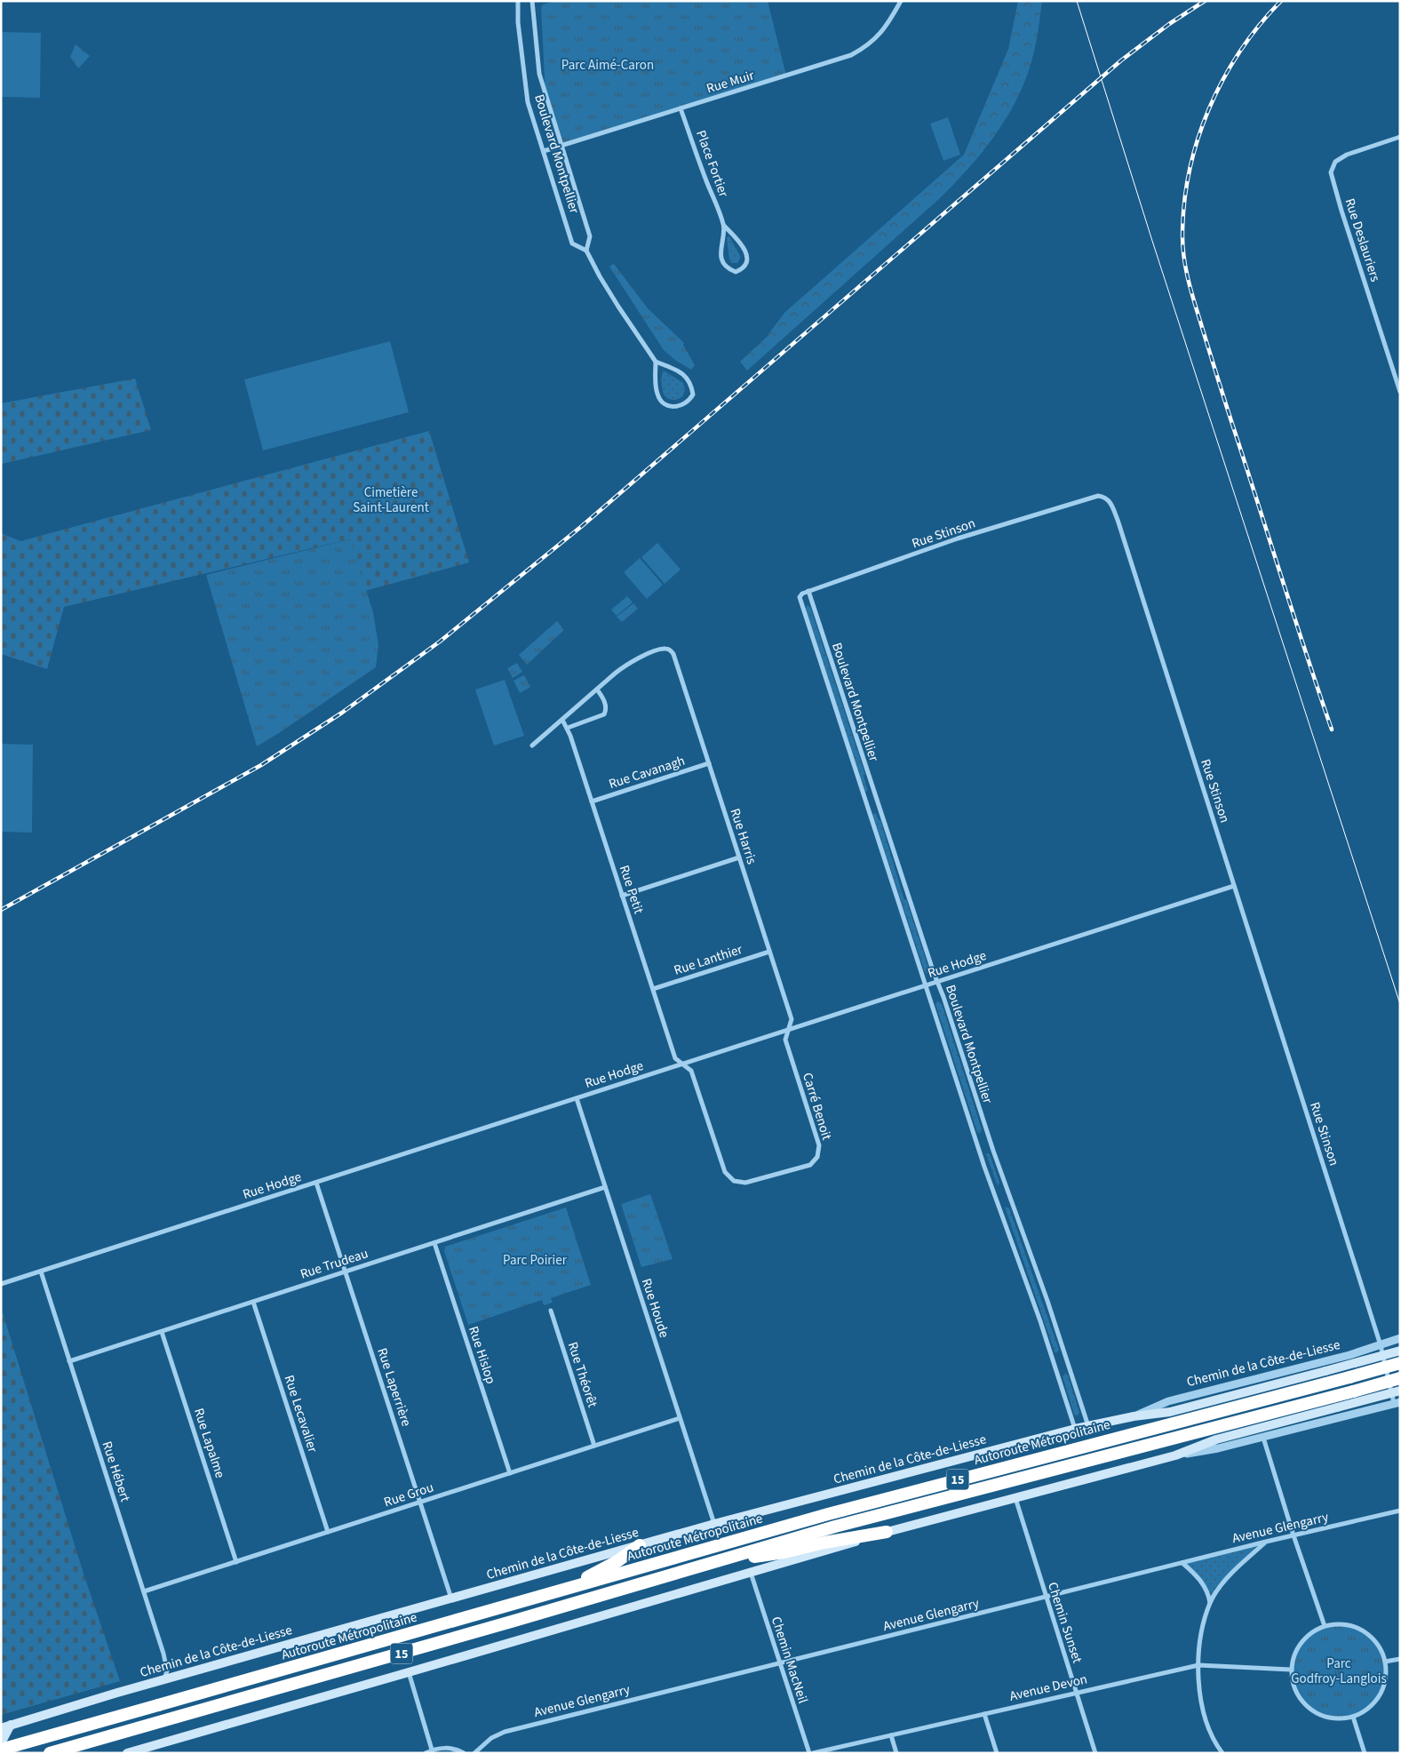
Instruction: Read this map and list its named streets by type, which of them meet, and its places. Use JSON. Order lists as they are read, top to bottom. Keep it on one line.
{"streets":{"highway":["Autoroute Métropolitaine","15"],"main road":["Chemin de la Côte-de-Liesse"],"street":["Rue Muir","Boulevard Montpellier","Place Fortier","Rue Deslauriers","Rue Stinson","Rue Cavanagh","Rue Harris","Rue Petit","Rue Lanthier","Rue Hodge","Carré Benoit","Rue Trudeau","Rue Houde","Rue Hislop","Rue Théorêt","Rue Laperrière","Rue Lecavalier","Rue Lapalme","Rue Hébert","Rue Grou","Avenue Glengarry","Chemin Sunset","Chemin MacNeil","Avenue Devon"]},"crossings":[["Rue Muir","Boulevard Montpellier"],["Rue Muir","Place Fortier"],["Boulevard Montpellier","Rue Stinson"],["Boulevard Montpellier","Rue Hodge"],["Boulevard Montpellier","Chemin de la Côte-de-Liesse"],["Rue Stinson","Rue Hodge"],["Rue Stinson","Chemin de la Côte-de-Liesse"],["Rue Cavanagh","Rue Harris"],["Rue Cavanagh","Rue Petit"],["Rue Harris","Rue Lanthier"],["Rue Harris","Rue Hodge"],["Rue Harris","Carré Benoit"],["Rue Petit","Rue Lanthier"],["Rue Petit","Rue Hodge"],["Rue Petit","Carré Benoit"],["Rue Hodge","Carré Benoit"],["Rue Hodge","Rue Houde"],["Rue Hodge","Rue Laperrière"],["Rue Hodge","Rue Hébert"],["Rue Trudeau","Rue Houde"],["Rue Trudeau","Rue Hislop"],["Rue Trudeau","Rue Laperrière"],["Rue Trudeau","Rue Lecavalier"],["Rue Trudeau","Rue Lapalme"],["Rue Trudeau","Rue Hébert"],["Rue Houde","Chemin de la Côte-de-Liesse"],["Rue Houde","Rue Grou"],["Rue Hislop","Rue Grou"],["Chemin de la Côte-de-Liesse","Rue Laperrière"],["Chemin de la Côte-de-Liesse","Rue Hébert"],["Rue Théorêt","Rue Grou"],["Rue Laperrière","Rue Grou"],["Rue Lecavalier","Rue Grou"],["Rue Lapalme","Rue Grou"],["Rue Hébert","Rue Grou"],["Avenue Glengarry","Chemin Sunset"],["Avenue Glengarry","Chemin MacNeil"],["Chemin Sunset","Avenue Devon"],["Chemin MacNeil","Avenue Devon"]],"parks":["Parc Aimé-Caron","Cimetière Saint-Laurent","Parc Poirier","Parc Godfroy-Langlois"]}
